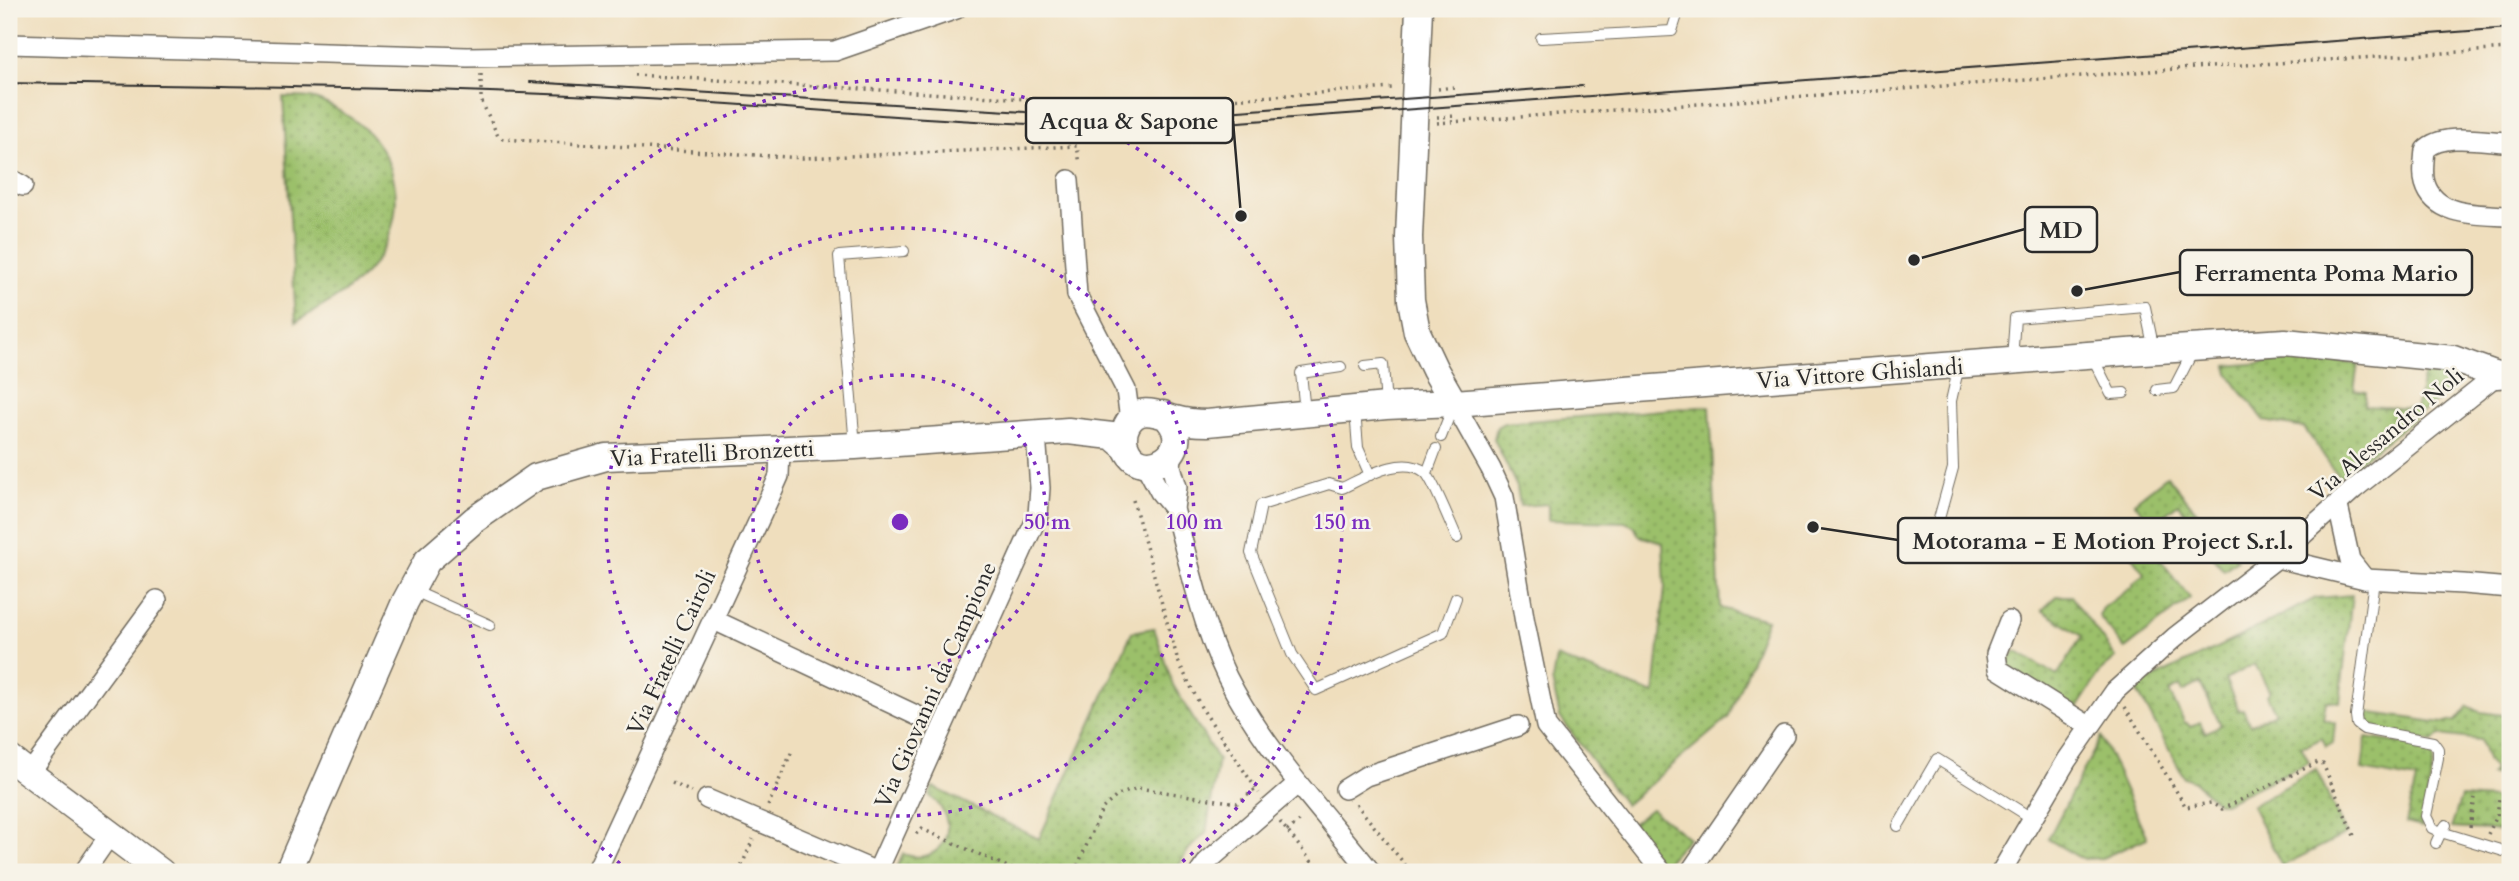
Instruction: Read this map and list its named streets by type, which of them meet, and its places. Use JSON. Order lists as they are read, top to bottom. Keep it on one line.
{"streets":{"street":["Via Vittore Ghislandi","Via Alessandro Noli","Via Fratelli Bronzetti","Via Fratelli Cairoli","Via Giovanni da Campione"]},"crossings":[["Via Vittore Ghislandi","Via Alessandro Noli"],["Via Vittore Ghislandi","Via Fratelli Bronzetti"],["Via Fratelli Bronzetti","Via Fratelli Cairoli"],["Via Fratelli Bronzetti","Via Giovanni da Campione"]],"places":["Acqua & Sapone","MD","Ferramenta Poma Mario","Motorama - E Motion Project S.r.l."],"rings":["50 m","100 m","150 m"]}
